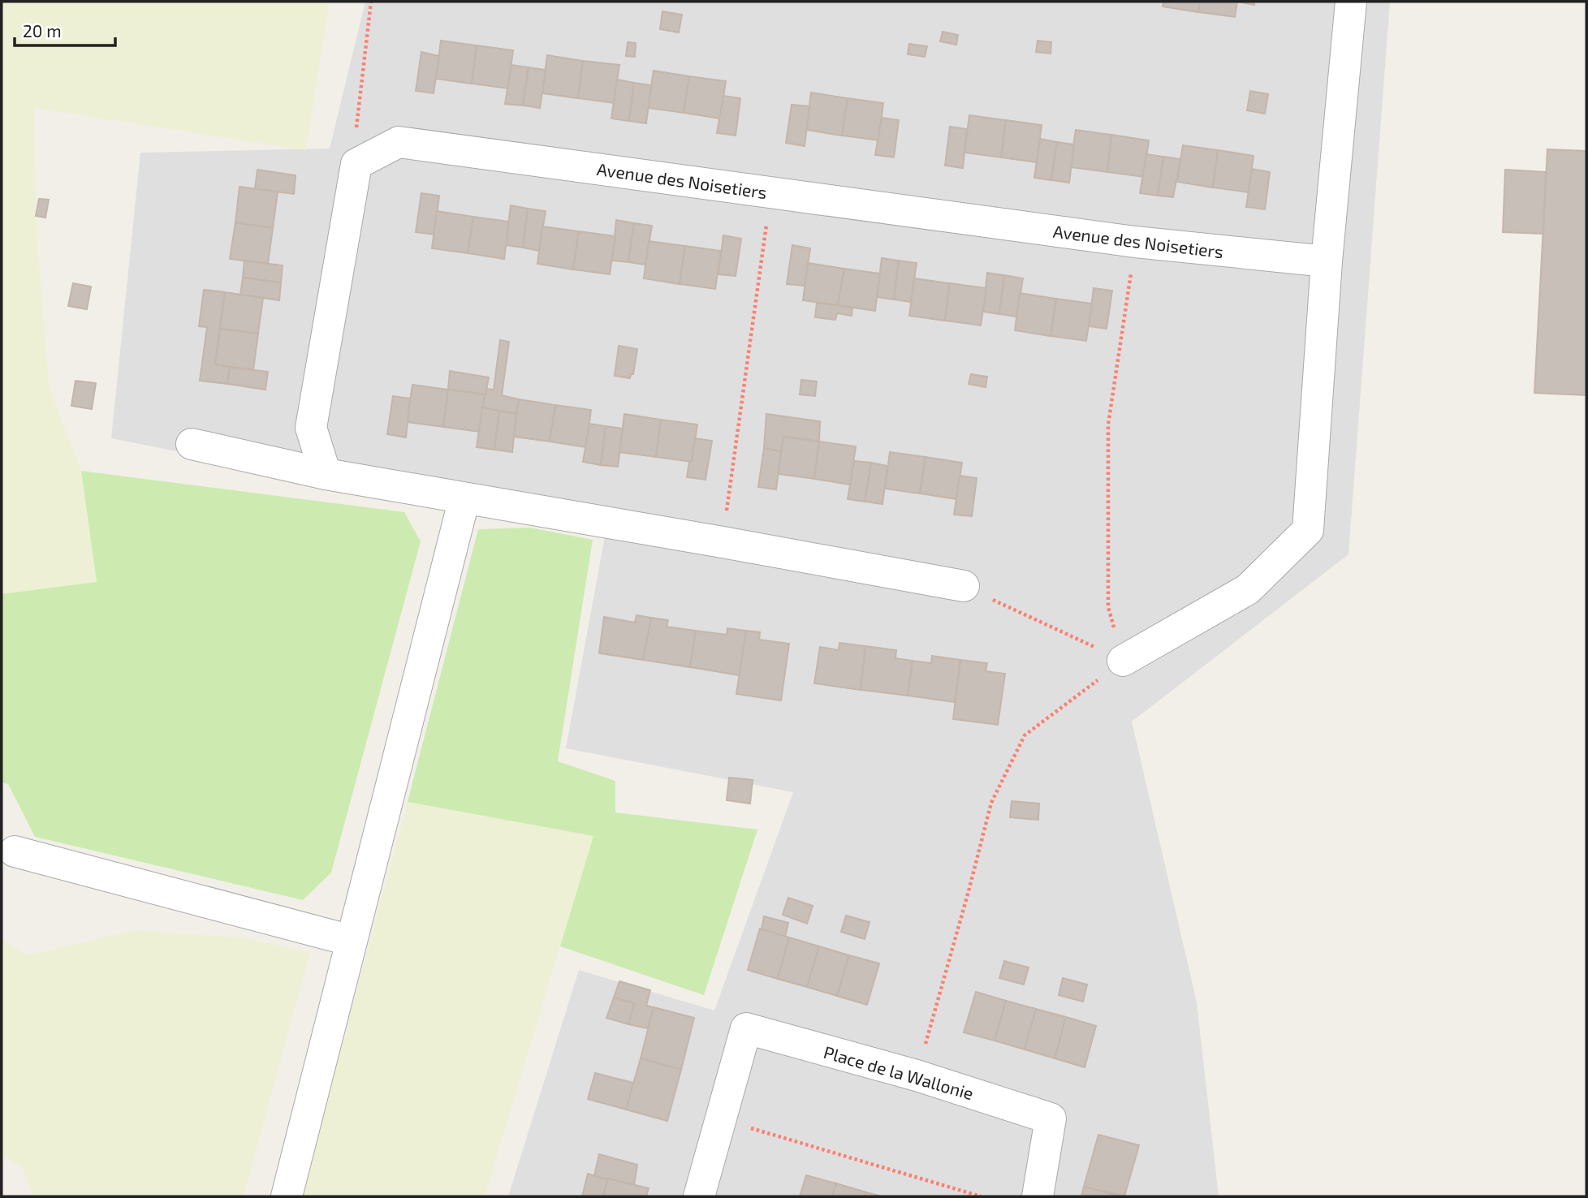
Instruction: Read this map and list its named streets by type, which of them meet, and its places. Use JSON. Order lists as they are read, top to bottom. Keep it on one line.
{"streets":{"street":["Avenue des Noisetiers","Place de la Wallonie"]},"scale_bar":"20 m"}
